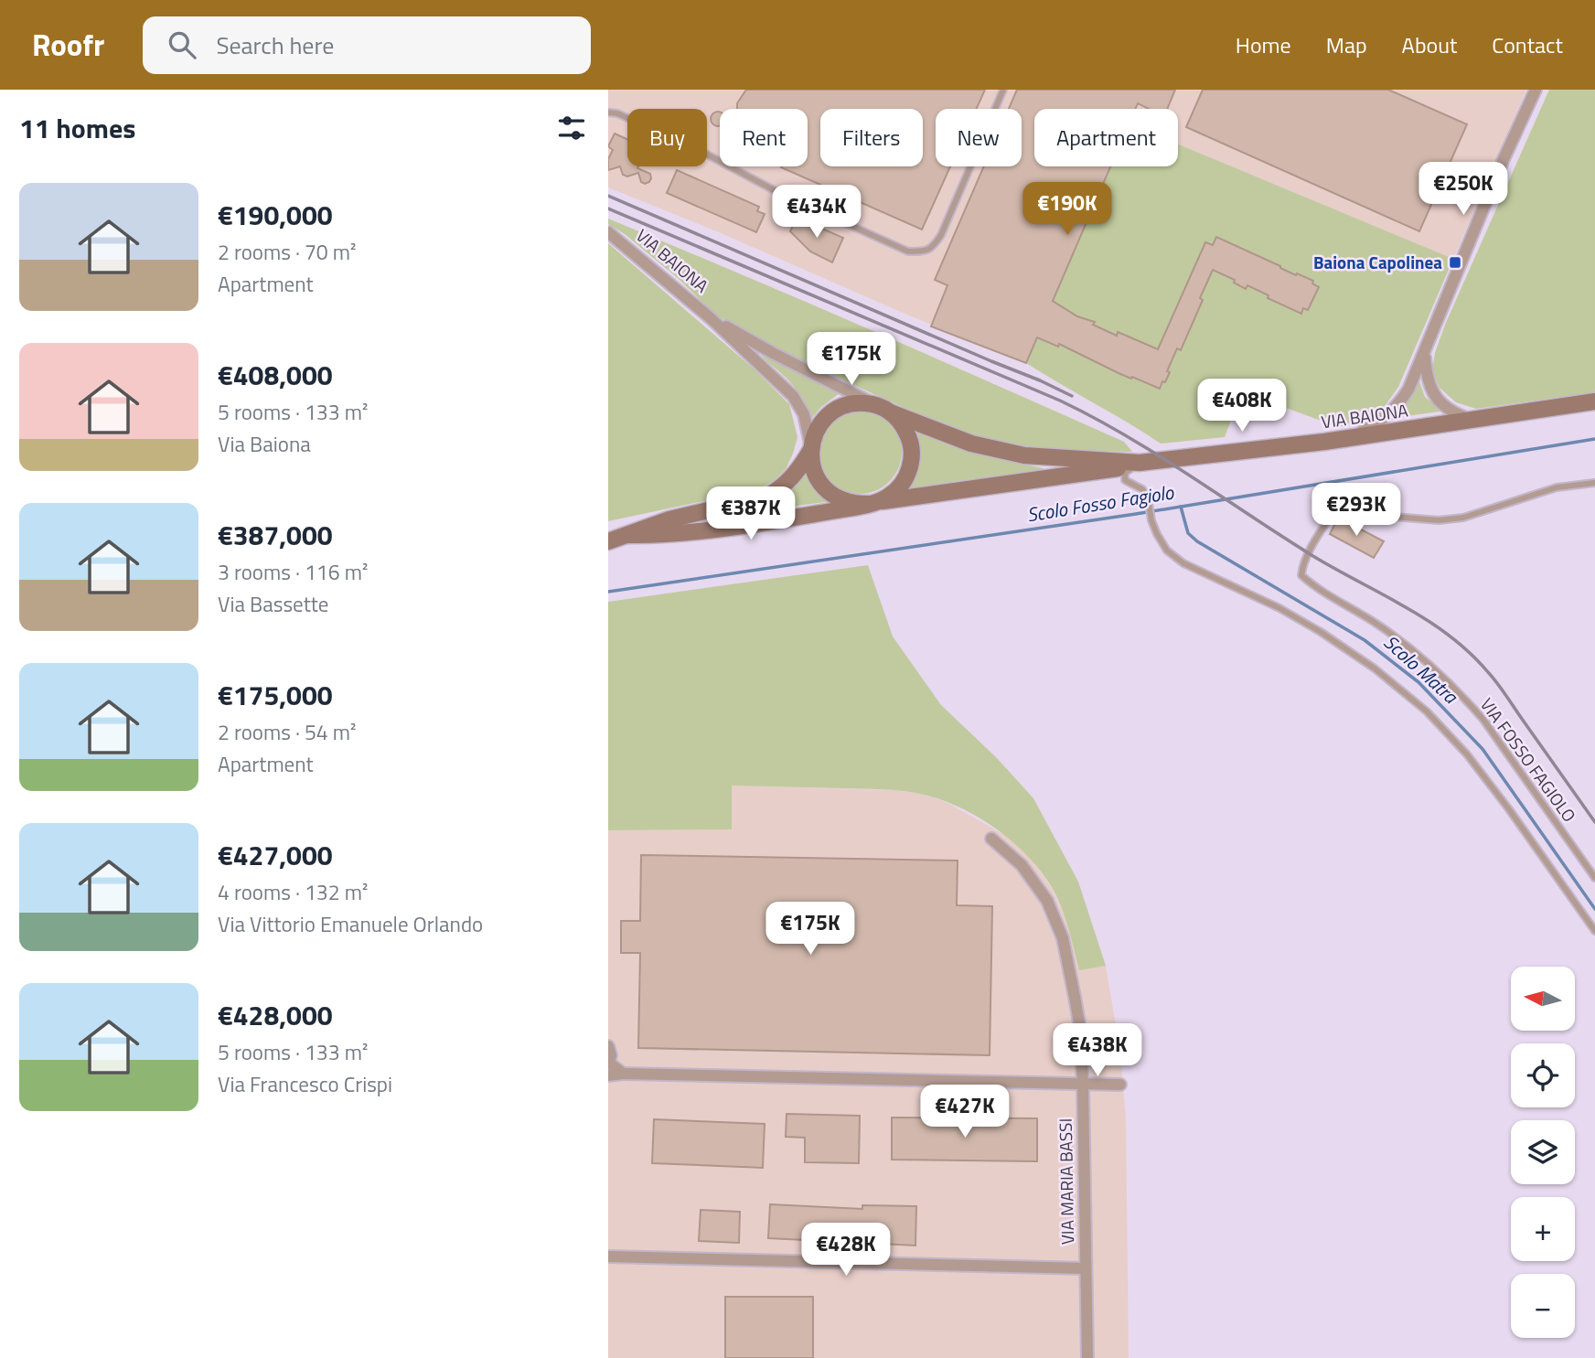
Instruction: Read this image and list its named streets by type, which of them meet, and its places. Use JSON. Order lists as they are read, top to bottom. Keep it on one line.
{"streets":{"main road":["VIA BAIONA"],"street":["VIA MARIA BASSI"],"lane":["VIA FOSSO FAGIOLO"]},"water":["Scolo Fosso Fagiolo","Scolo Matra"],"places":{"transit":["Baiona Capolinea"]},"north":"left","page":{"header":"Roofr","search":"Search here","nav":["Home","Map","About","Contact"],"heading":"11 homes","chip":["Buy","Rent","Filters","New","Apartment"],"price":["€250K","€190K","€434K","€175K","€408K","€293K","€387K","€175K","€438K","€427K","€428K"],"list":[{"name":"€190,000","note":"2 rooms · 70 m² · Apartment"},{"name":"€408,000","note":"5 rooms · 133 m² · Via Baiona"},{"name":"€387,000","note":"3 rooms · 116 m² · Via Bassette"},{"name":"€175,000","note":"2 rooms · 54 m² · Apartment"},{"name":"€427,000","note":"4 rooms · 132 m² · Via Vittorio Emanuele Orlando"},{"name":"€428,000","note":"5 rooms · 133 m² · Via Francesco Crispi"}],"map_buttons":["+","−"]}}
